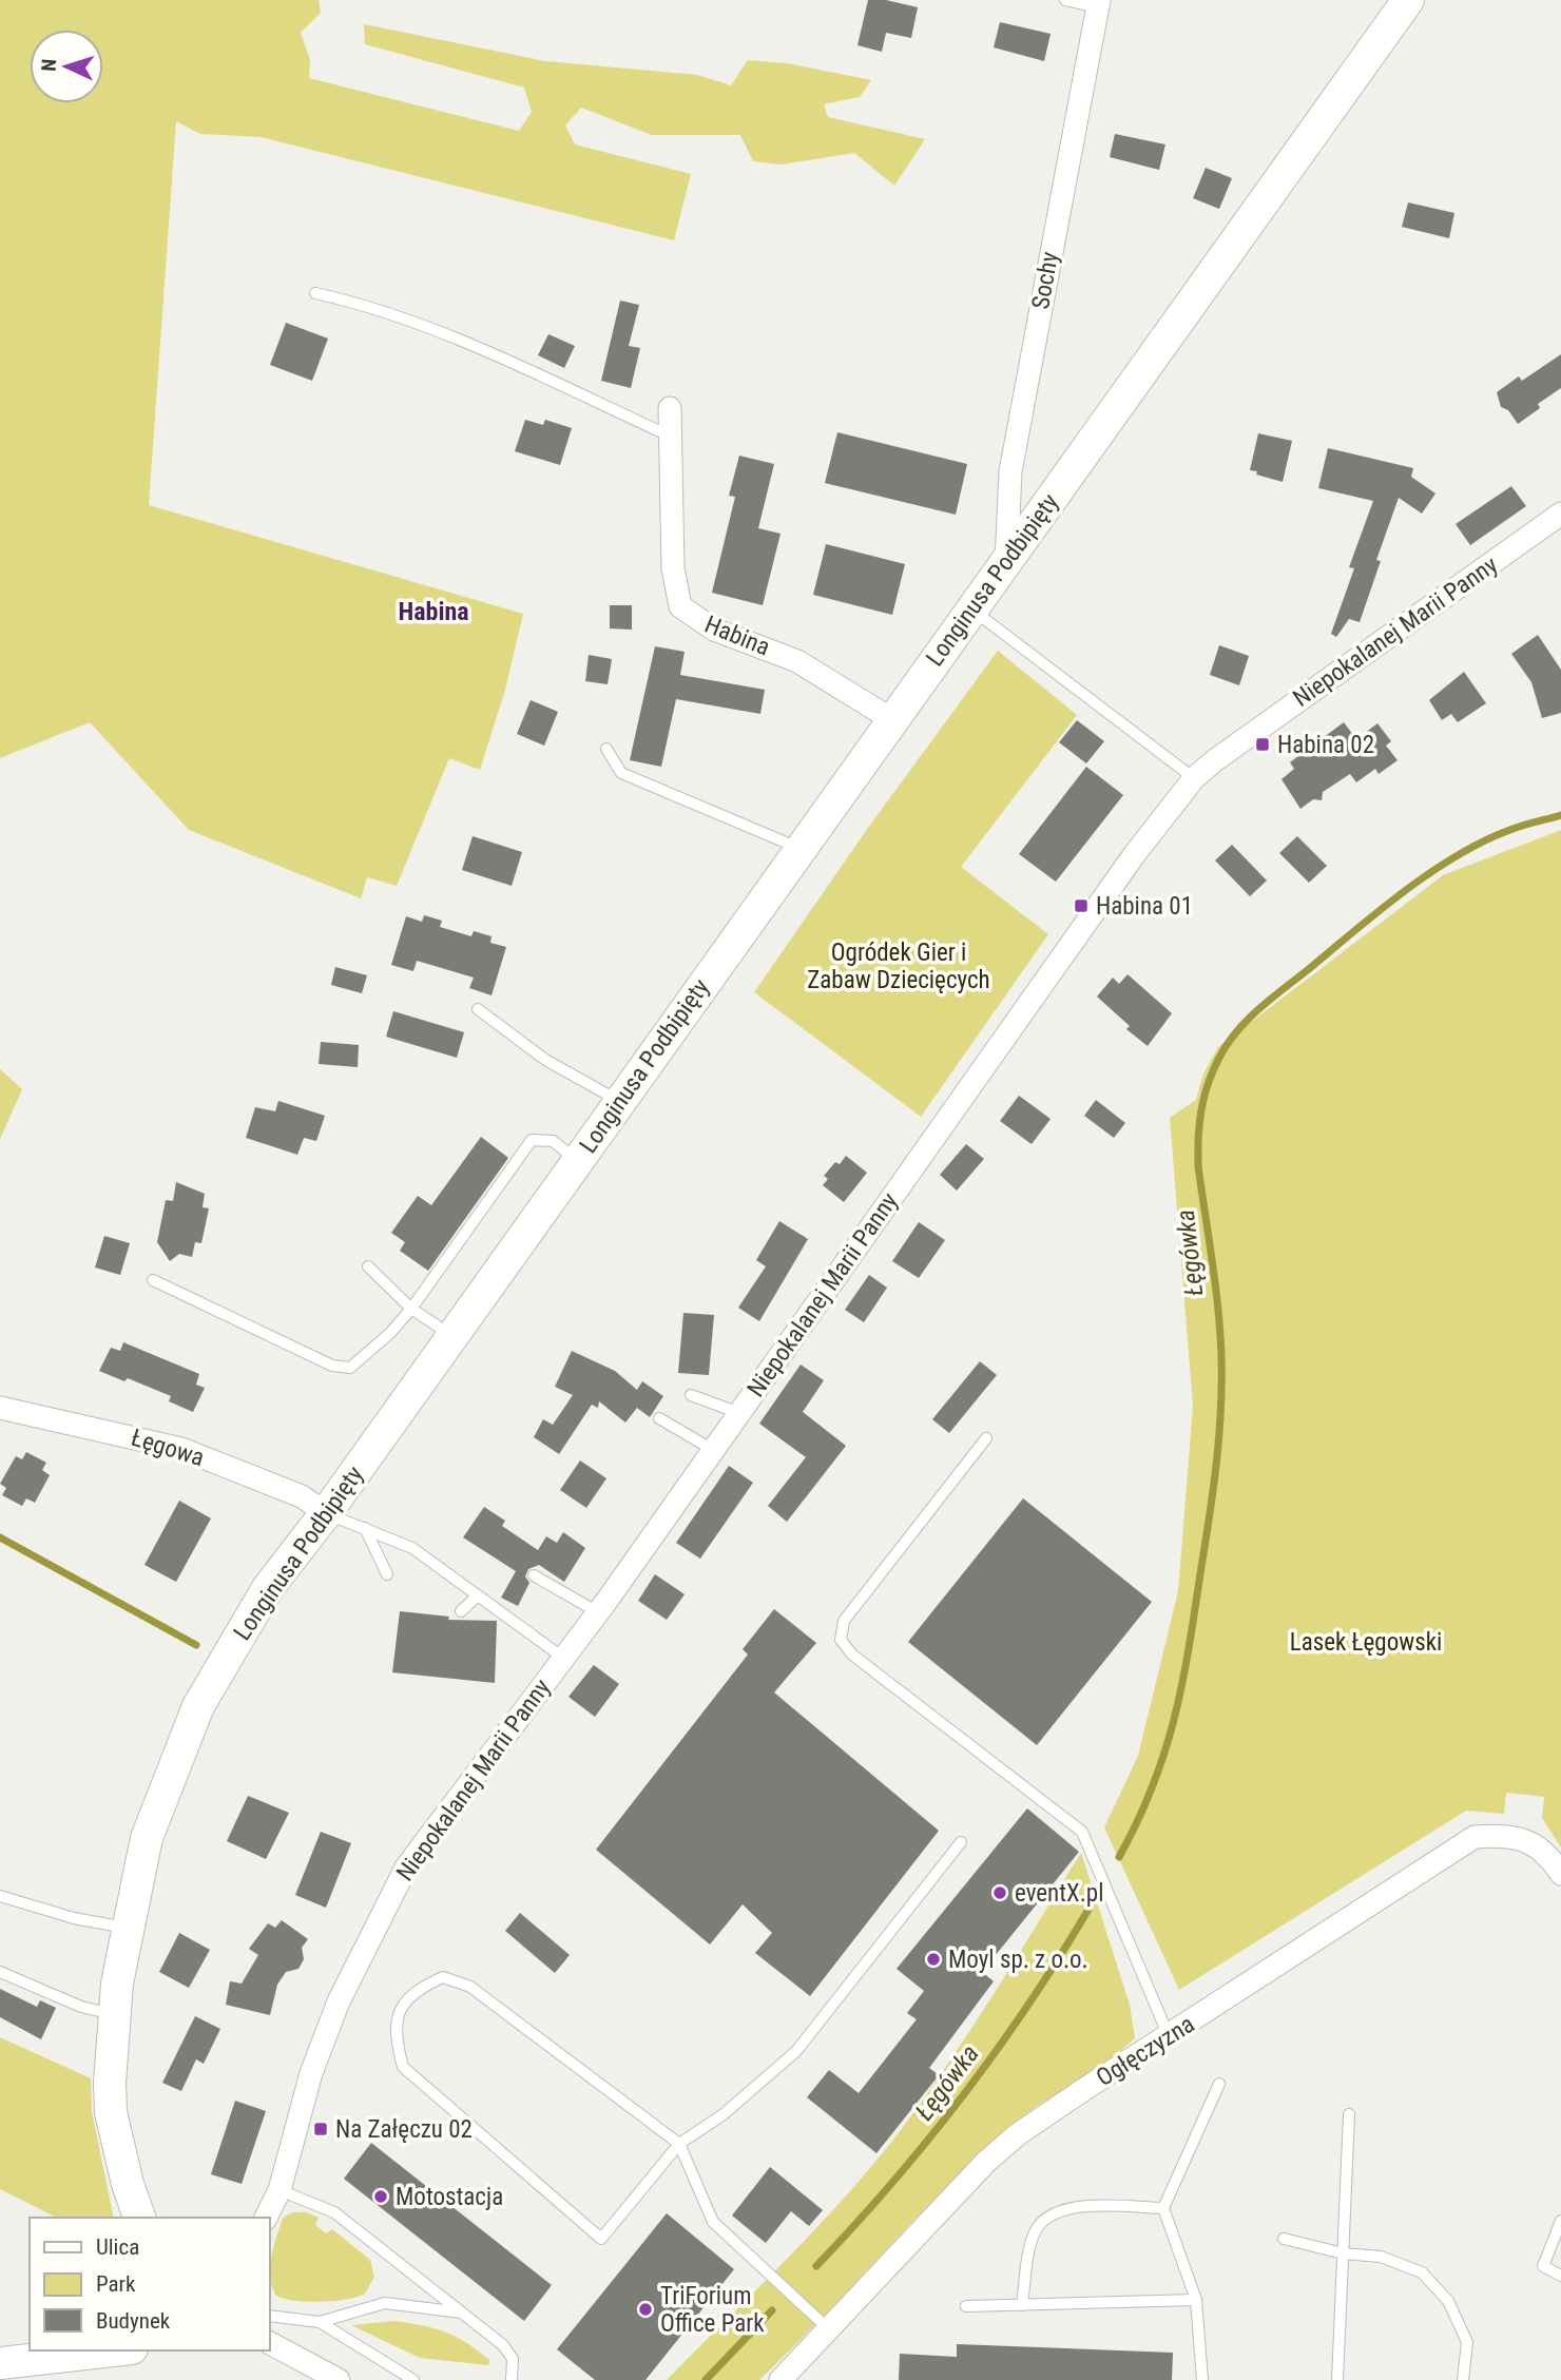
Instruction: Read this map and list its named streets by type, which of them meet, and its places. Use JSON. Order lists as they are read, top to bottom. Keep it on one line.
{"streets":{"street":["Sochy","Longinusa Podbipięty","Niepokalanej Marii Panny","Habina","Łęgowa","Ogłęczyzna"]},"crossings":[["Sochy","Longinusa Podbipięty"],["Longinusa Podbipięty","Habina"],["Longinusa Podbipięty","Łęgowa"]],"districts":["Habina"],"water":["Łęgówka"],"parks":["Ogródek Gier i Zabaw Dziecięcych","Lasek Łęgowski"],"places":{"transit":["Habina 02","Habina 01","Na Załęczu 02"],"other":["eventX.pl","Moyl sp. z o.o.","Motostacja","TriForium Office Park"]},"legend":["Ulica","Park","Budynek"],"north":"left"}
